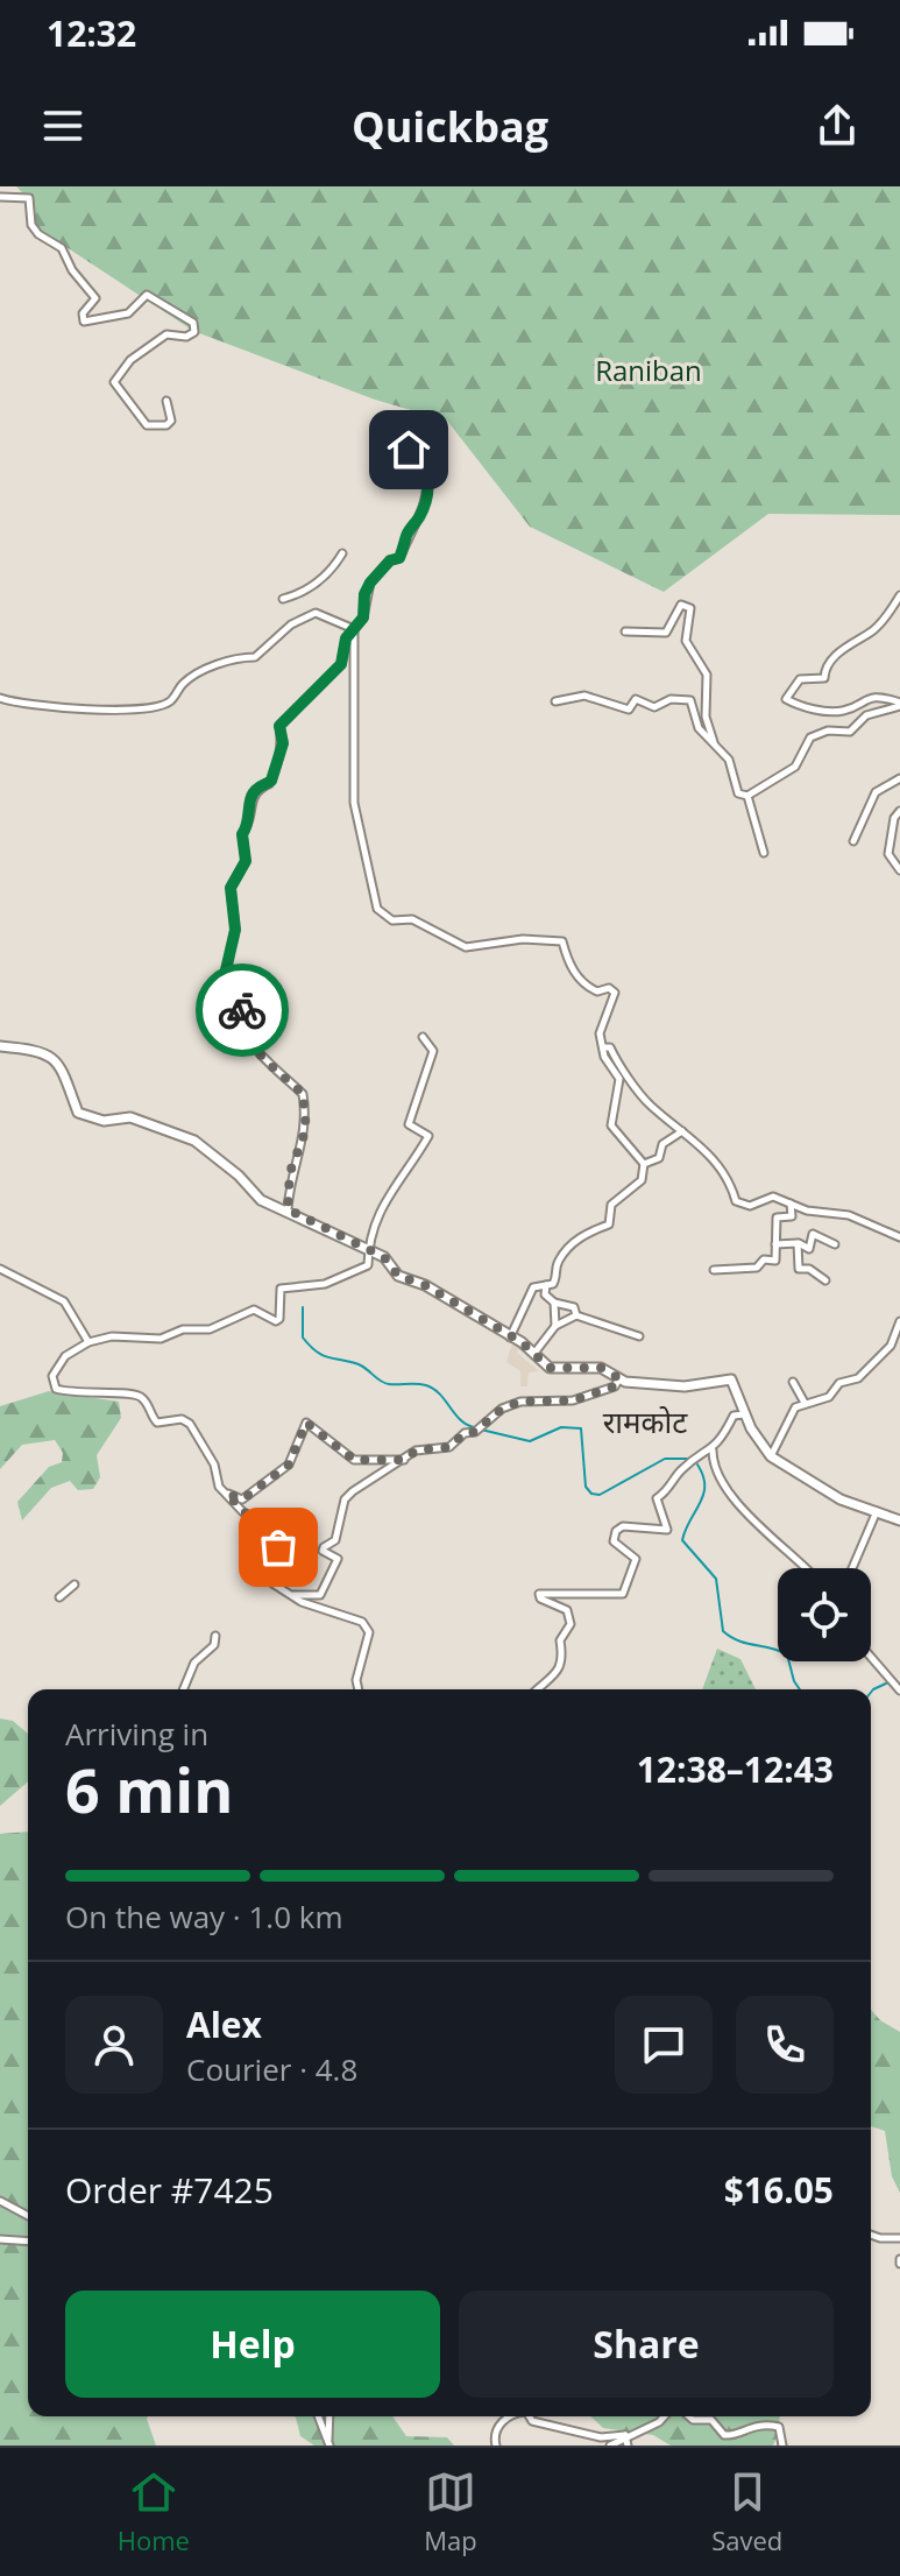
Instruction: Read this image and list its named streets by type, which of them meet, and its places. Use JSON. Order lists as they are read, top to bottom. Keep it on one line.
{"districts":["रामकोट"],"parks":["Raniban"],"page":{"status":"12:32","header":"Quickbag","heading":["6 min","Arriving in","12:38–12:43"],"panel":["Alex","Courier · 4.8","Order #7425","$16.05"],"bar":"On the way · 1.0 km","buttons":["Help","Share"],"tabs":["Home","Map","Saved"]}}
